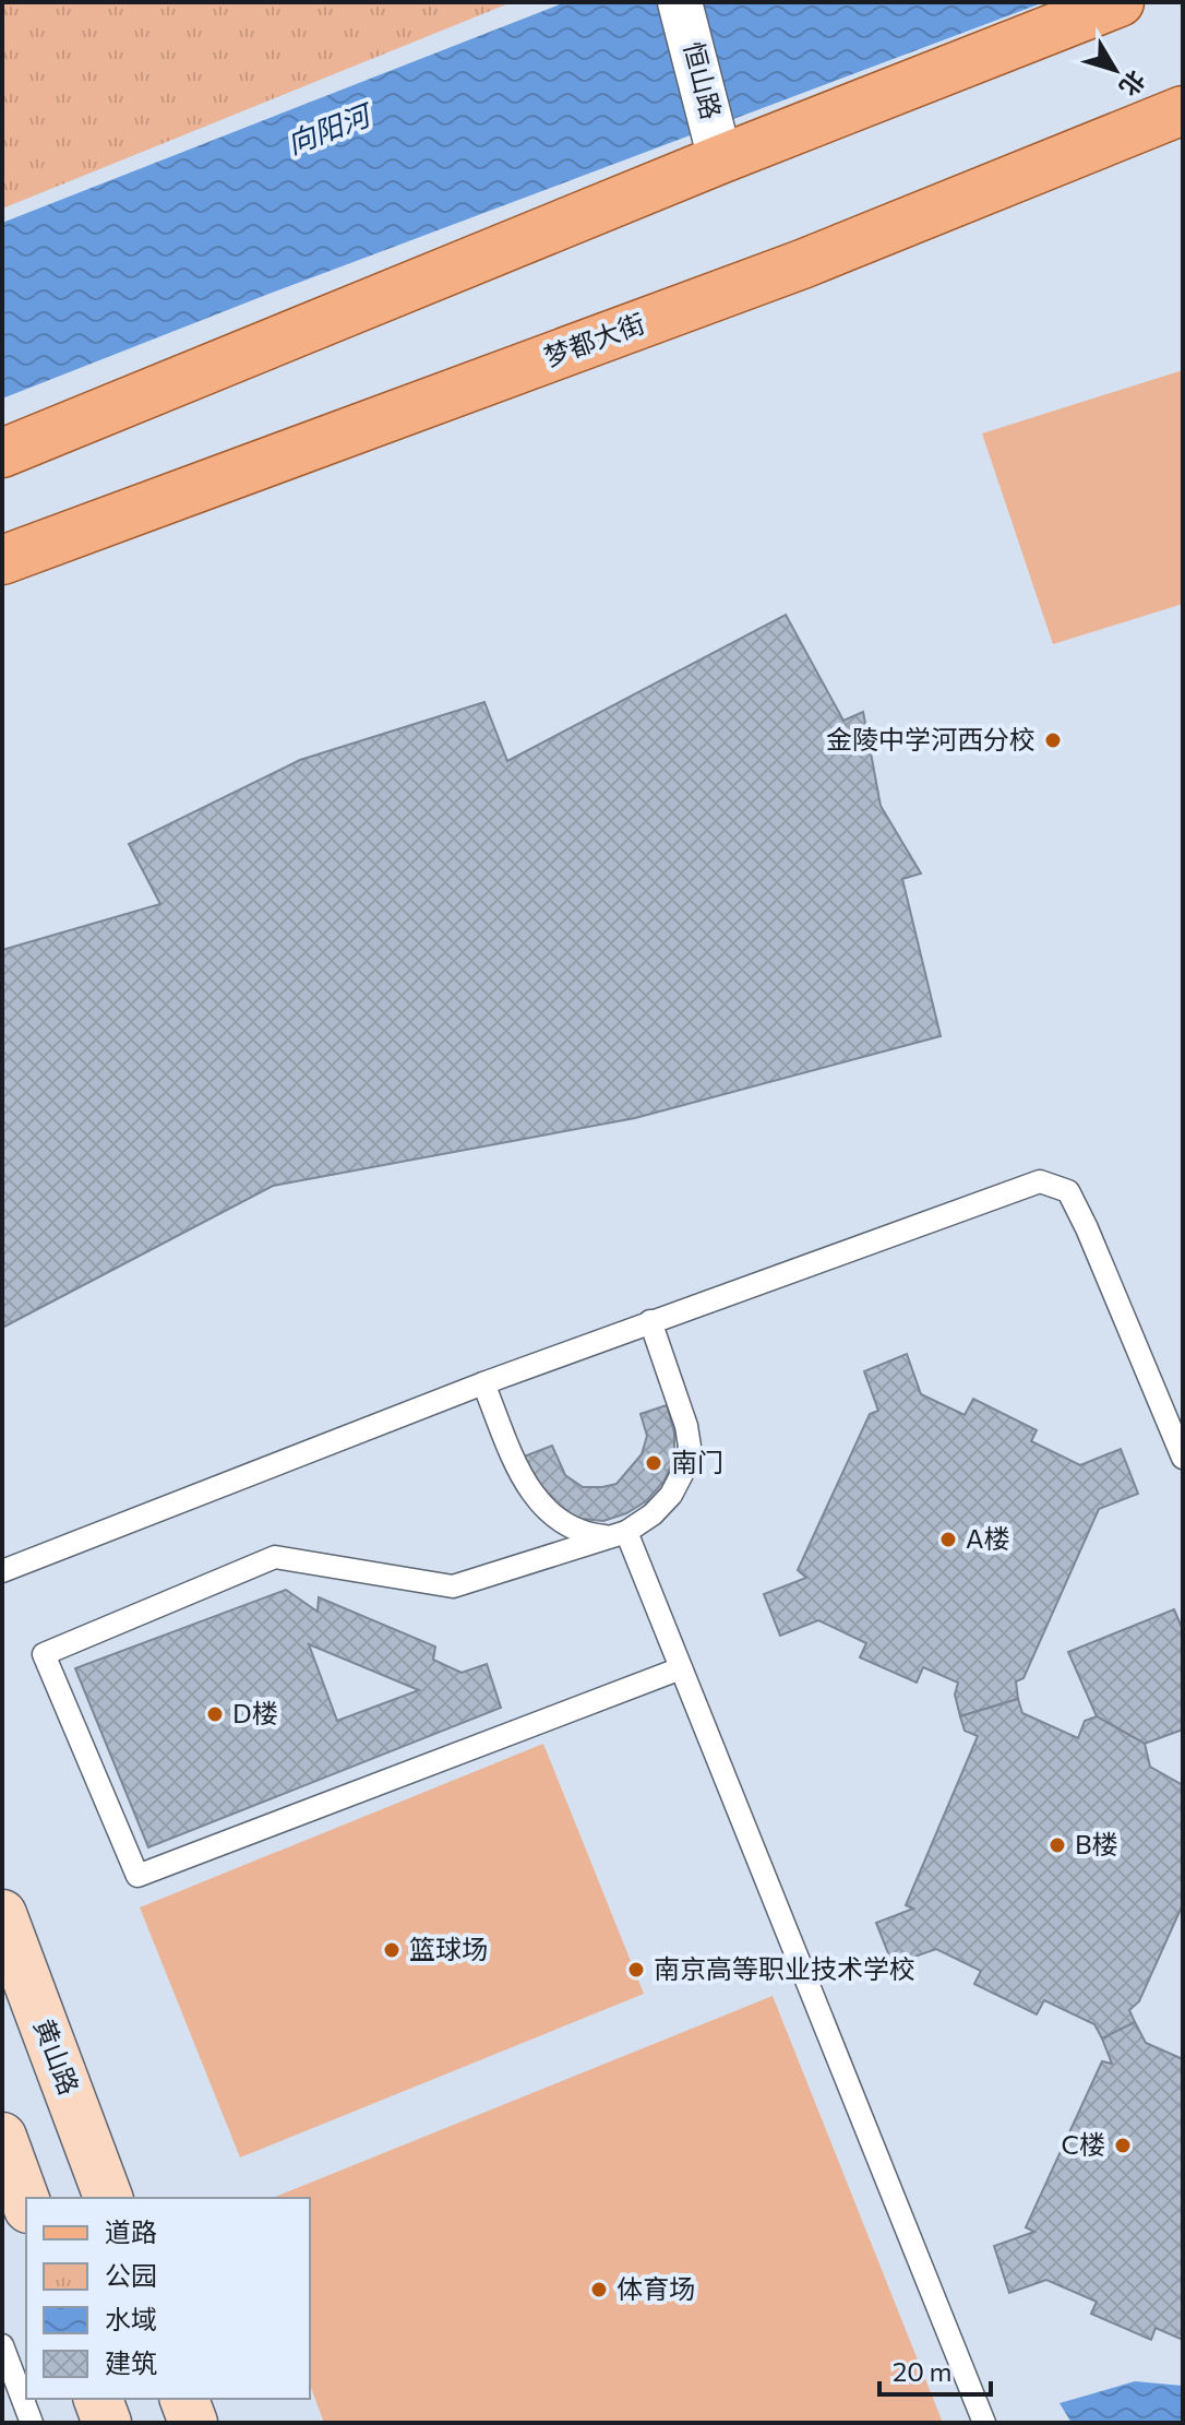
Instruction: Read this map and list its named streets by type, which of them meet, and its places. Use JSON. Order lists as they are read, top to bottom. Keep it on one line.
{"streets":{"main road":["梦都大街","黄山路"],"street":["恒山路"]},"water":["向阳河"],"places":["金陵中学河西分校","南门","A楼","D楼","B楼","篮球场","南京高等职业技术学校","C楼","体育场"],"legend":["道路","公园","水域","建筑"],"scale_bar":"20 m","north":"bottom right"}
